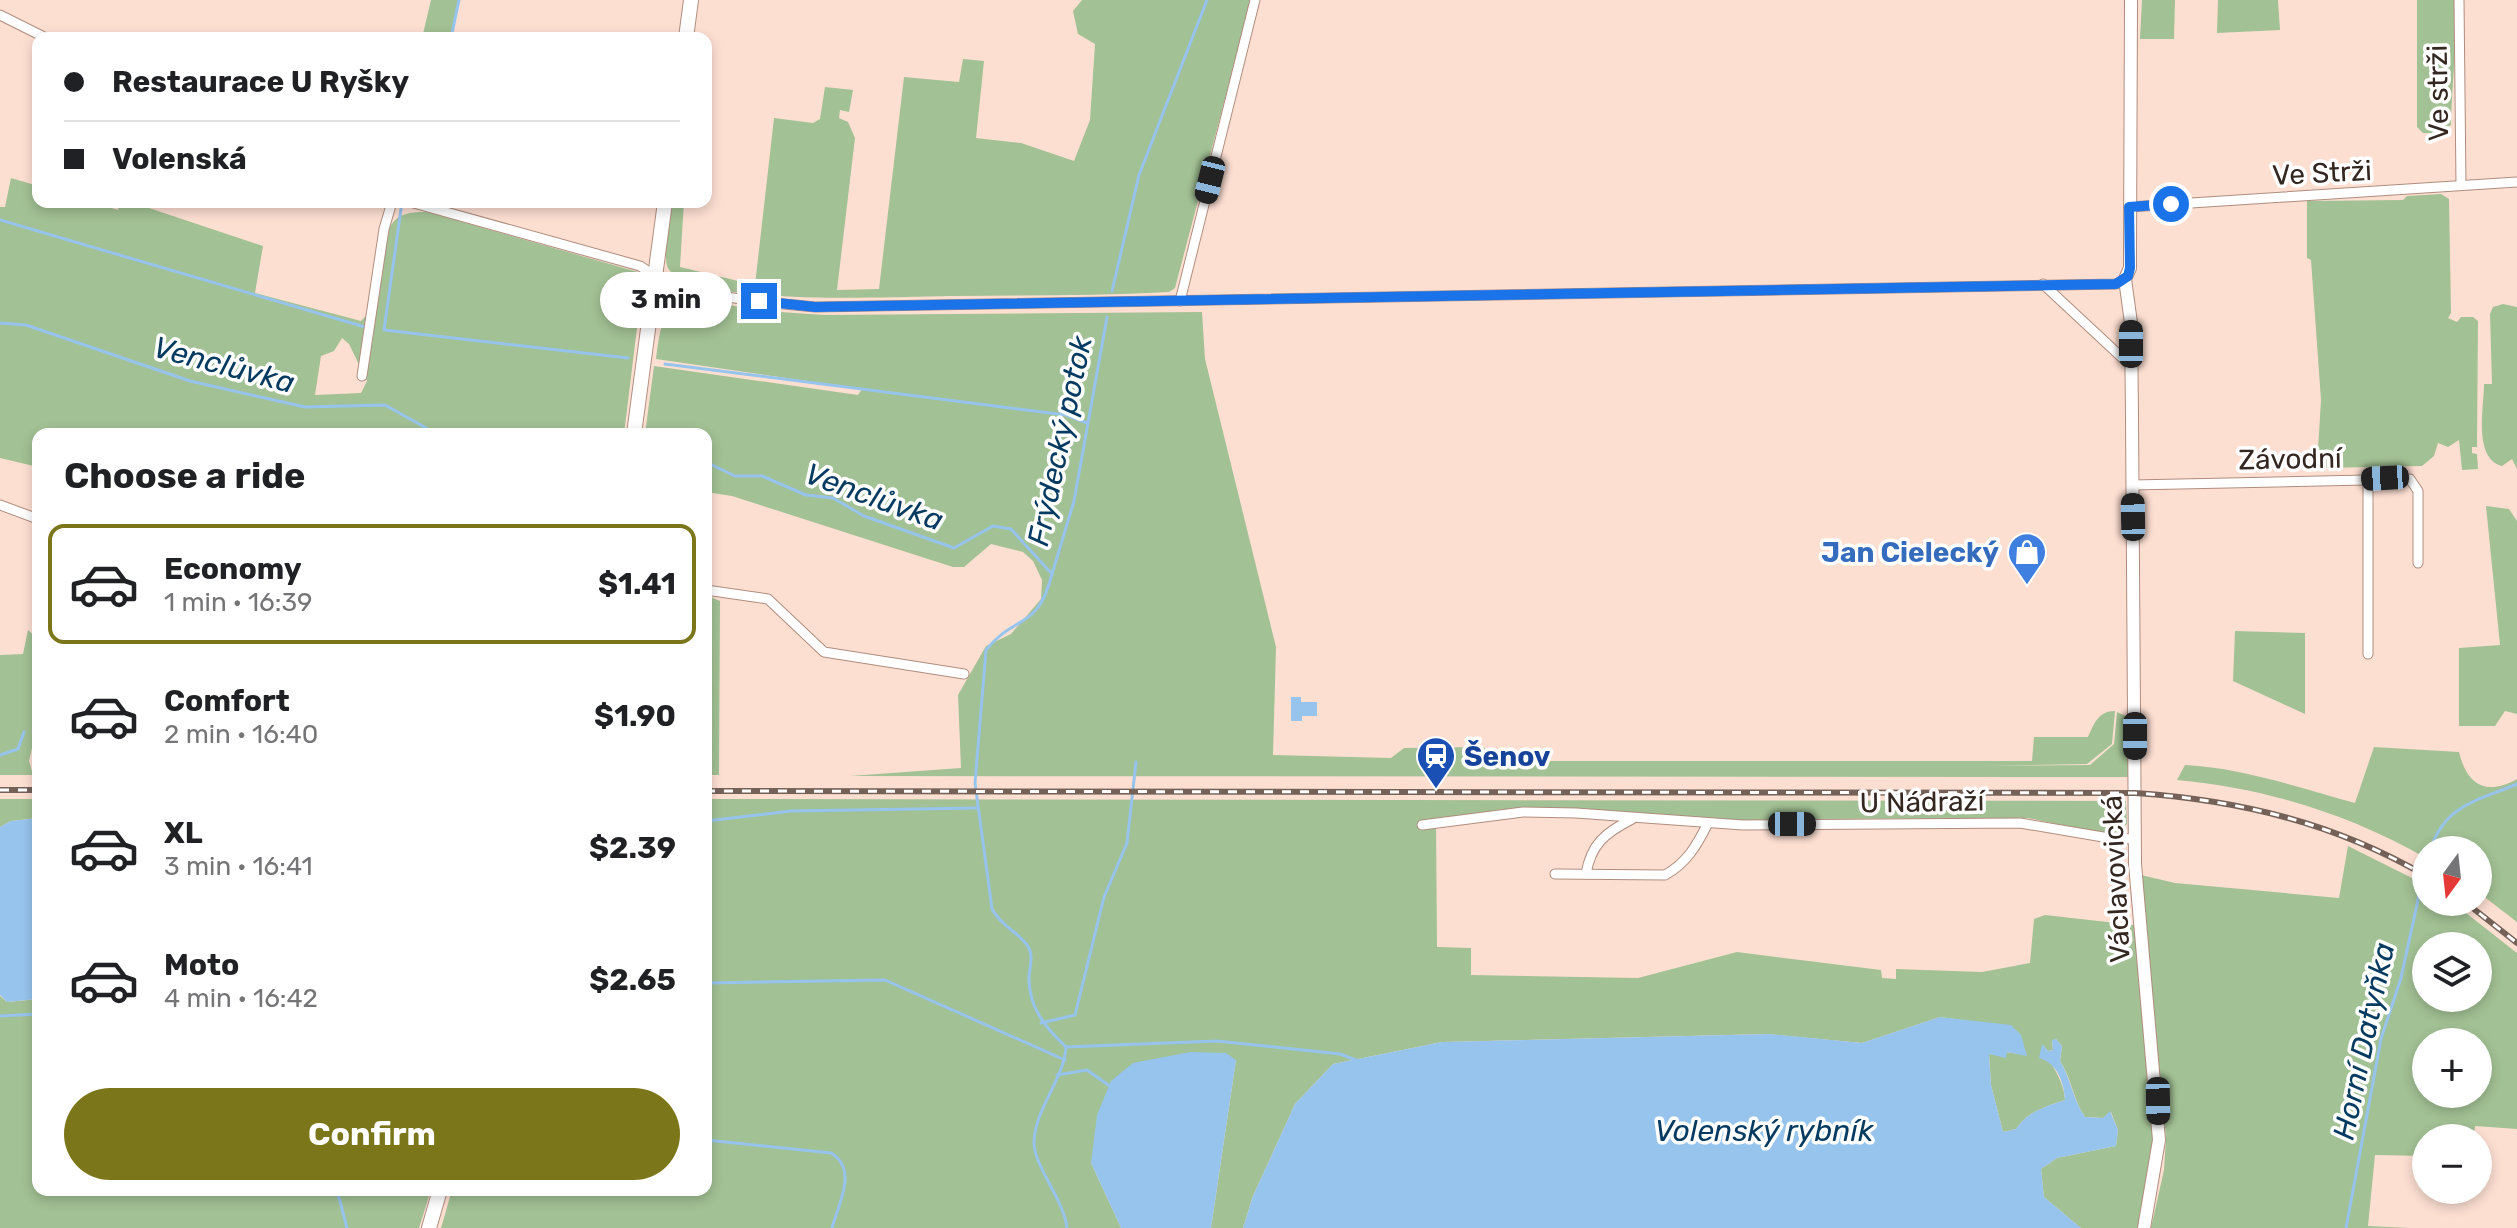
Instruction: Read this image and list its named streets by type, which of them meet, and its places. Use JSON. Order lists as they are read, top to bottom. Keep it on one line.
{"streets":{"street":["Ve strži","Ve Strži","Závodní","U Nádraží","Václavovická"]},"crossings":[["Ve strži","Ve Strži"],["Ve Strži","Václavovická"],["Závodní","Václavovická"],["U Nádraží","Václavovická"]],"water":["Venclůvka","Frýdecký potok","Horní Datyňka","Volenský rybník"],"places":{"shop":["Jan Cielecký"],"station":["Šenov"]},"north":"bottom","page":{"banner":["Restaurace U Ryšky","Volenská"],"bubble":"3 min","heading":"Choose a ride","list":[{"name":"Economy","note":"1 min · 16:39","value":"$1.41"},{"name":"Comfort","note":"2 min · 16:40","value":"$1.90"},{"name":"XL","note":"3 min · 16:41","value":"$2.39"},{"name":"Moto","note":"4 min · 16:42","value":"$2.65"}],"map_buttons":["+","−"],"buttons":"Confirm"}}
